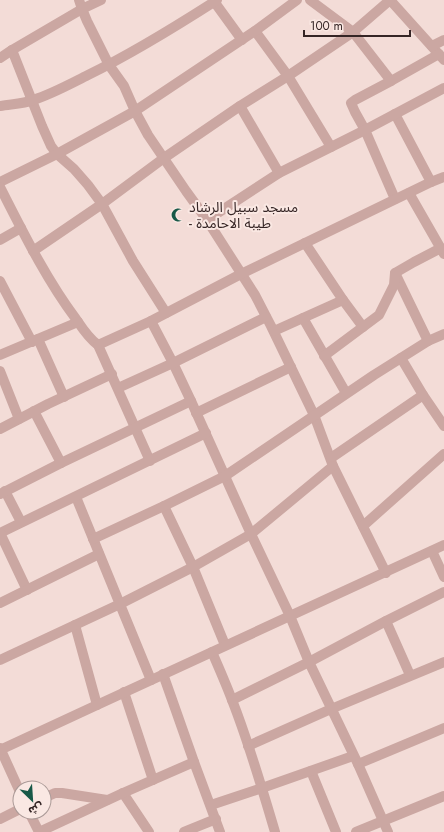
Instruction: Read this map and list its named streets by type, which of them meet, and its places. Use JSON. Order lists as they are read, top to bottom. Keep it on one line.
{"places":{"mosque":["مسجد سبيل الرشاد - طيبة الاحامدة"]},"scale_bar":"100 m","north":"bottom right"}
